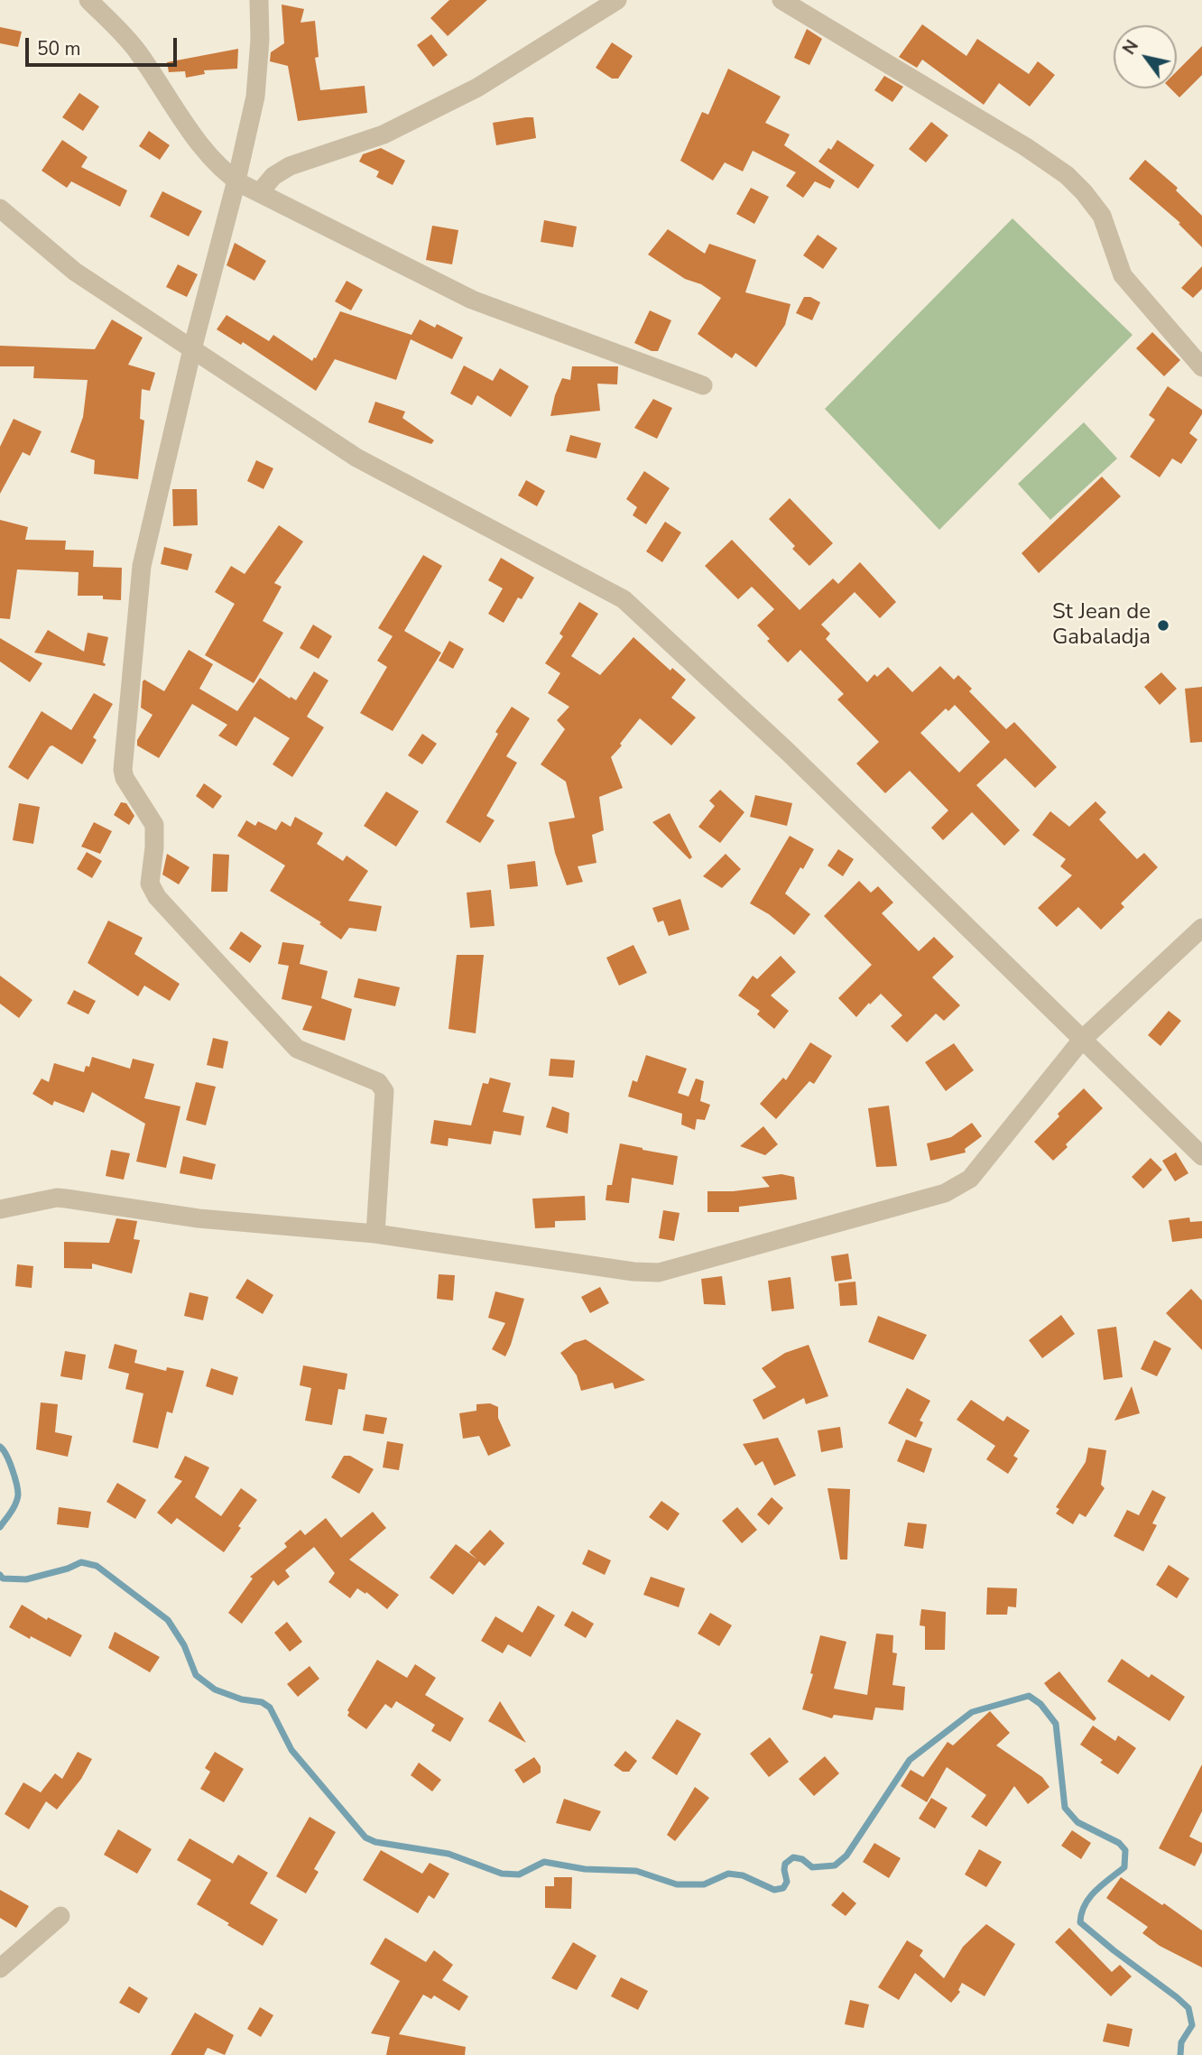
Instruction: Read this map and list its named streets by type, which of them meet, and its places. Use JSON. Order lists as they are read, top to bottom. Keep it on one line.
{"places":["St Jean de Gabaladja"],"scale_bar":"50 m","north":"top left"}
